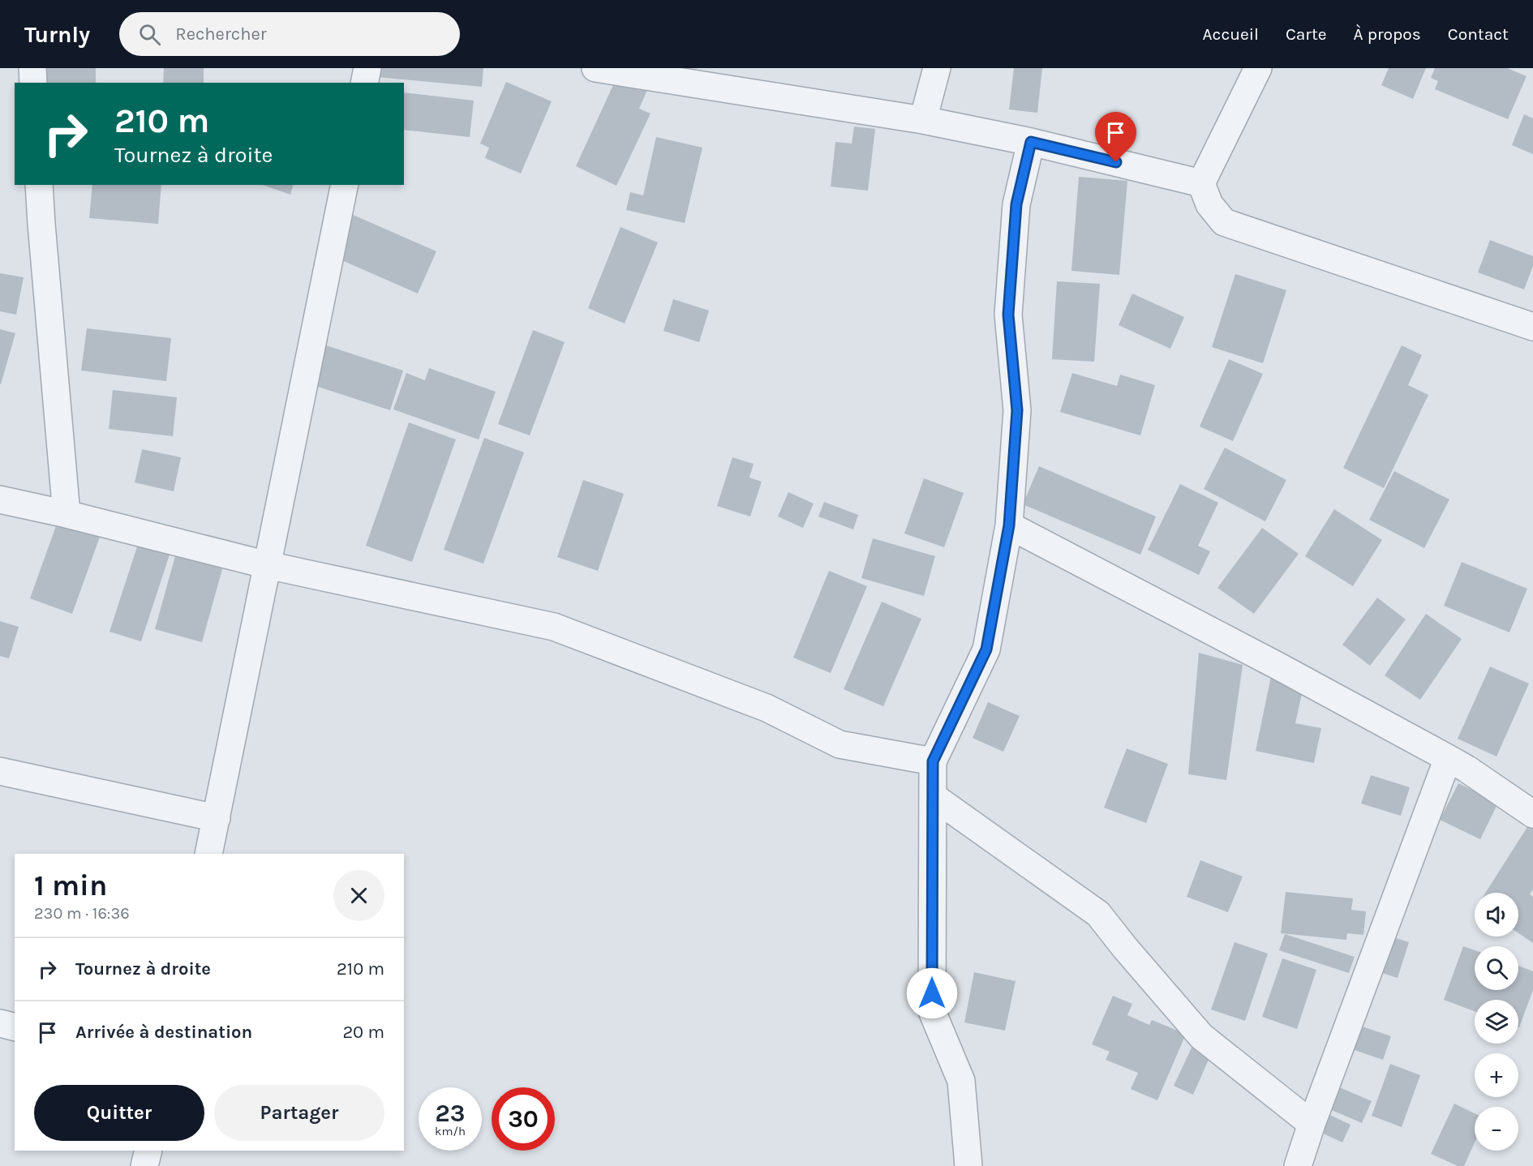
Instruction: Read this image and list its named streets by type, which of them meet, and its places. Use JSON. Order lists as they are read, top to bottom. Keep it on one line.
{"page":{"header":"Turnly","search":"Rechercher","nav":["Accueil","Carte","À propos","Contact"],"turn":["210 m","Tournez à droite"],"heading":["1 min","230 m · 16:36"],"map_buttons":["+","−"],"list":[{"name":"Tournez à droite","value":"210 m"},{"name":"Arrivée à destination","value":"20 m"}],"buttons":["Quitter","Partager"],"speed":"23 km/h","limit":"30"}}
